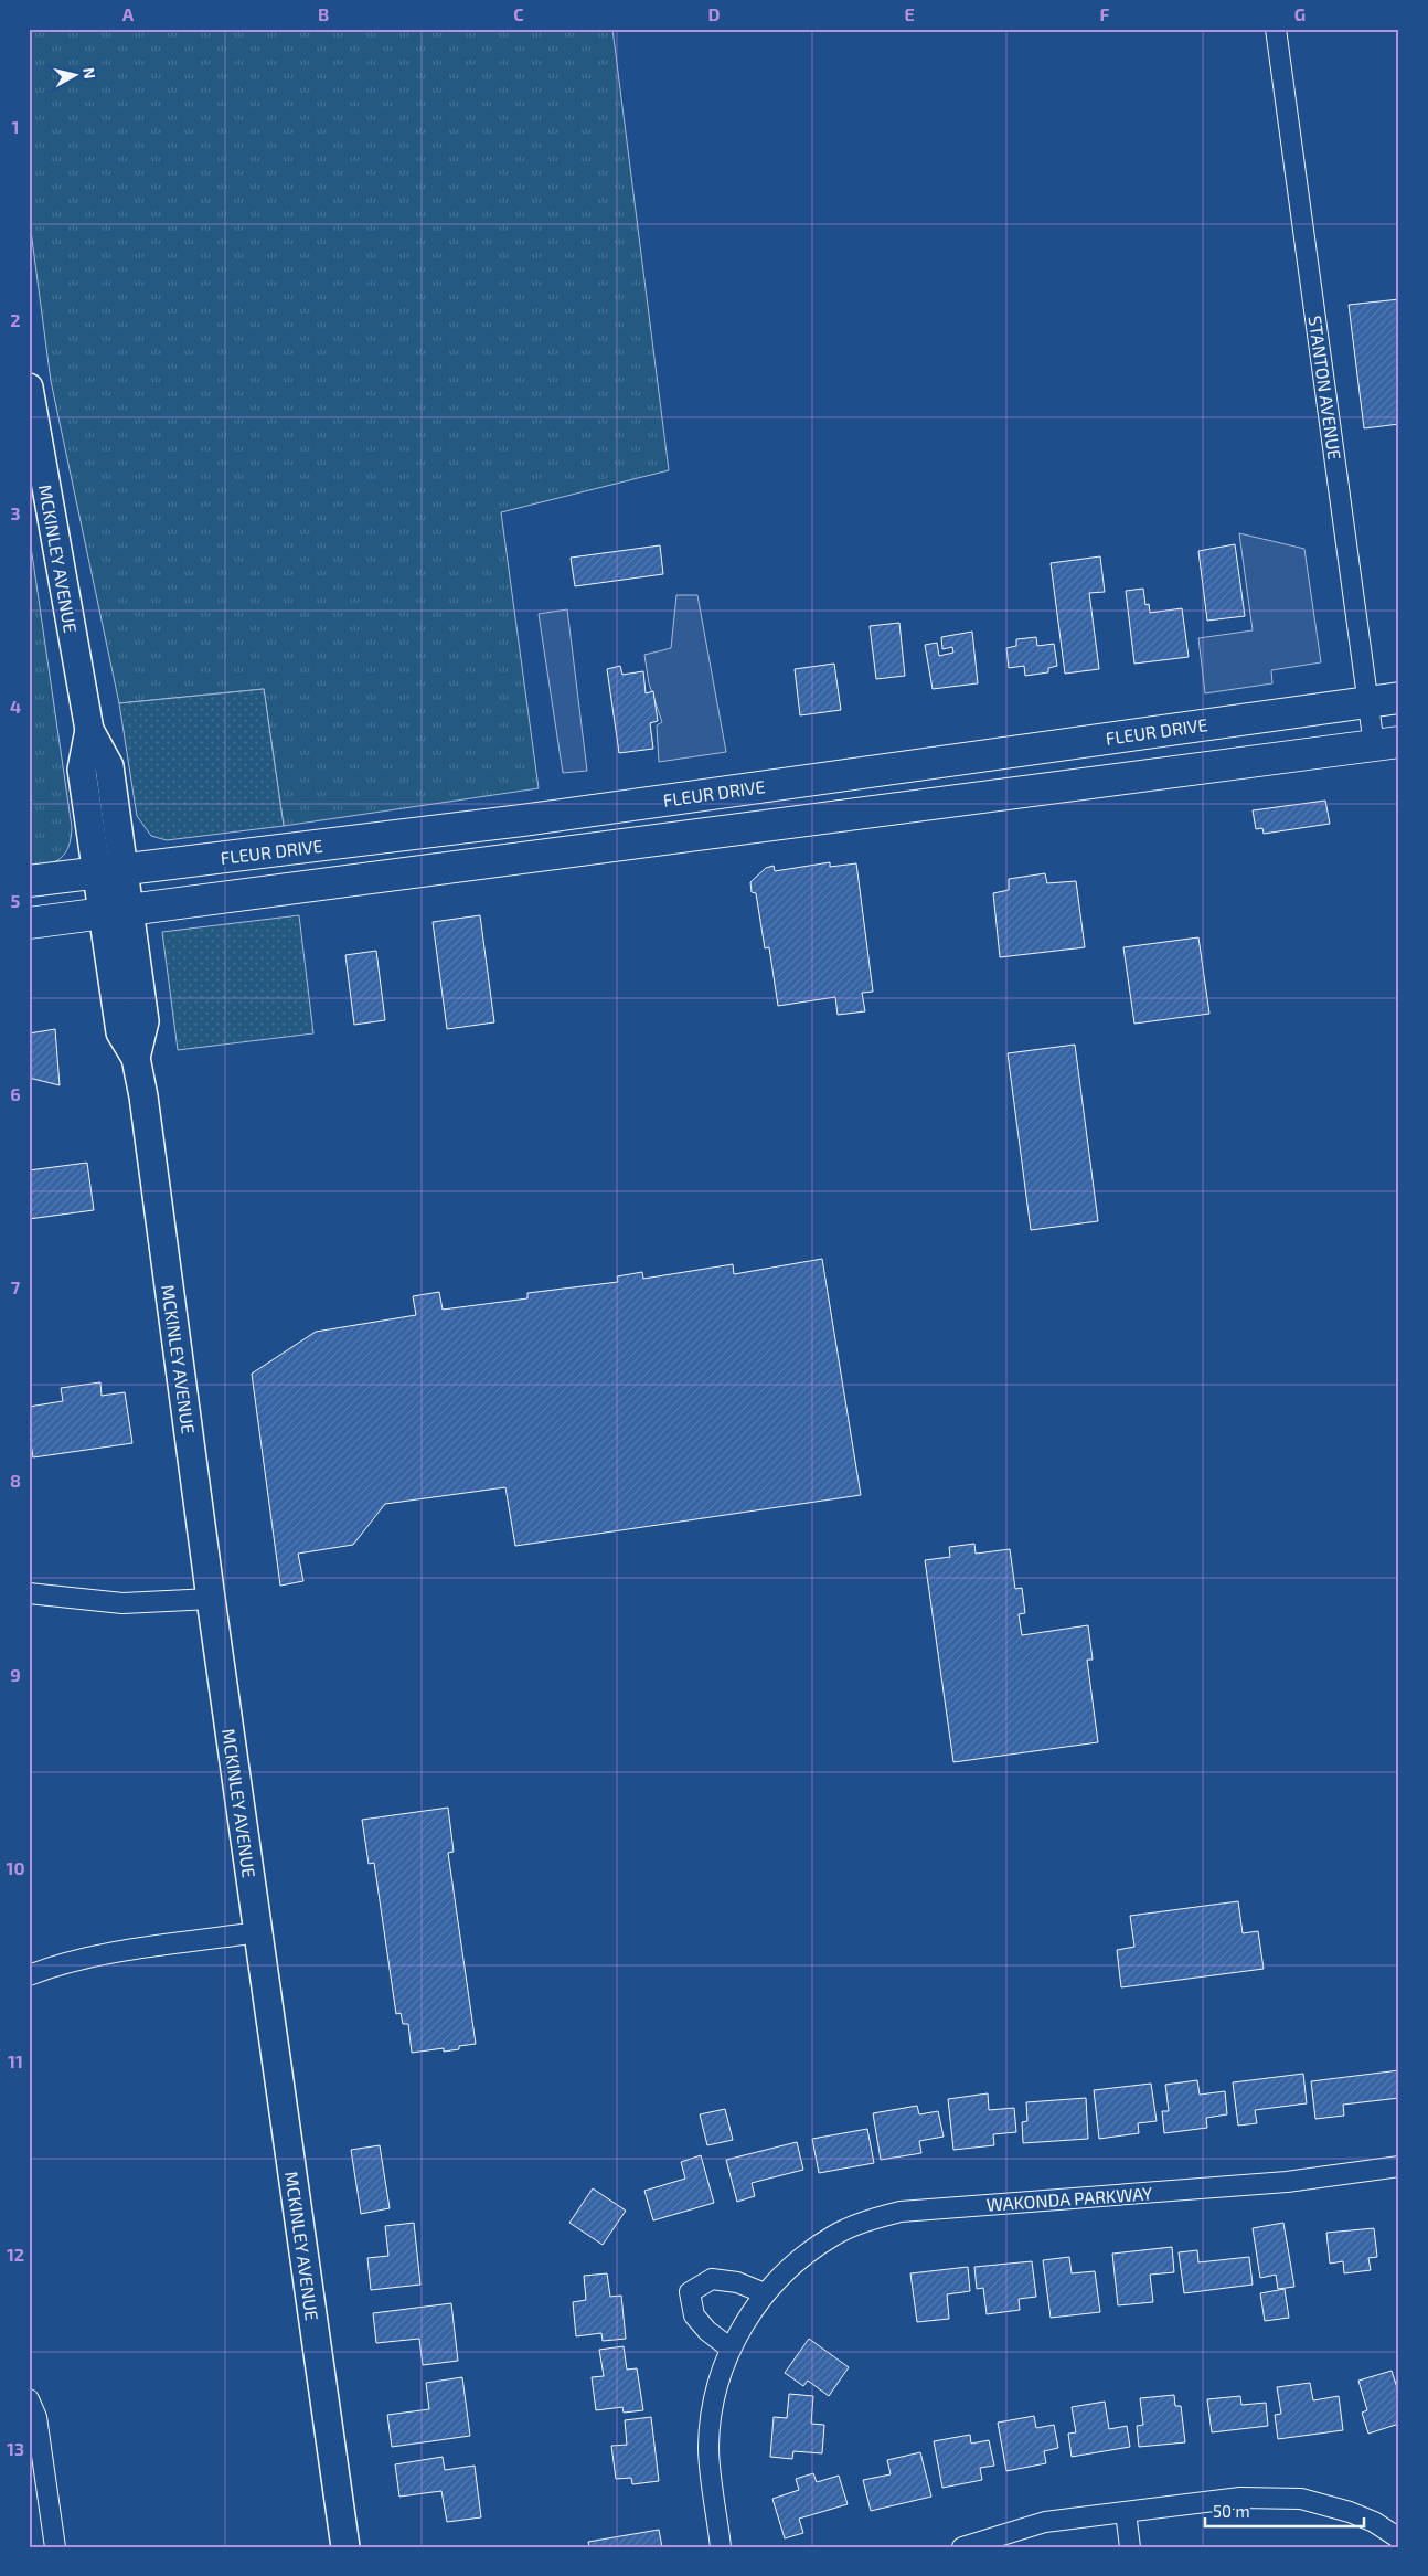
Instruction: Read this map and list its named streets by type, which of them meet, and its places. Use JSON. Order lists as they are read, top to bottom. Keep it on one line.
{"streets":{"main road":["MCKINLEY AVENUE","FLEUR DRIVE"],"street":["STANTON AVENUE","WAKONDA PARKWAY"]},"crossings":[["STANTON AVENUE","FLEUR DRIVE"],["MCKINLEY AVENUE","FLEUR DRIVE"]],"scale_bar":"50 m","north":"right","grid":{"columns":["A","B","C","D","E","F","G"],"rows":["1","2","3","4","5","6","7","8","9","10","11","12","13"]}}
